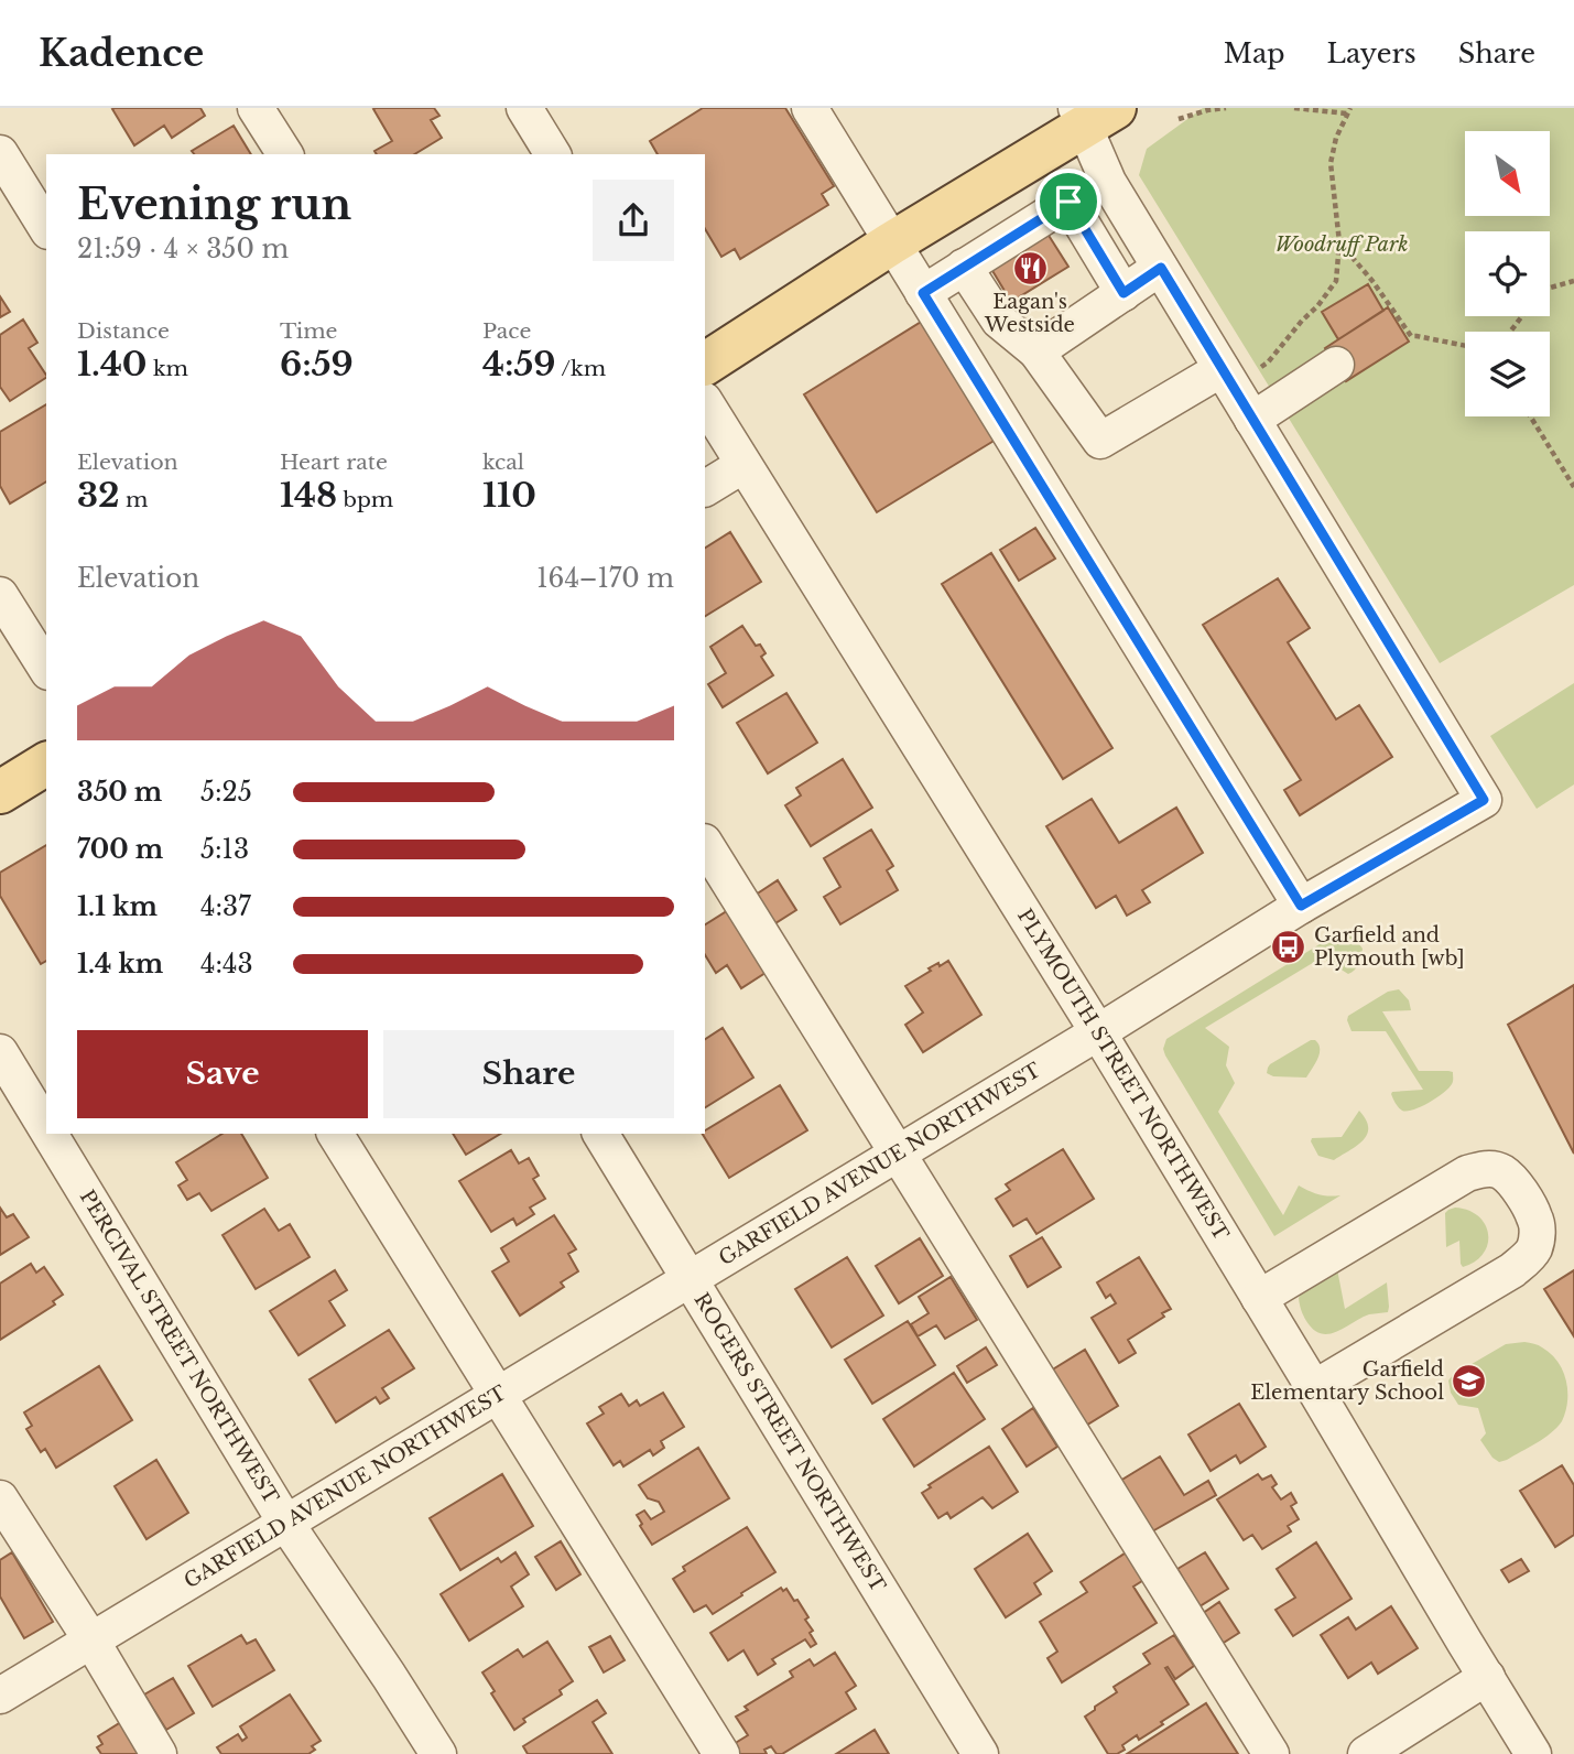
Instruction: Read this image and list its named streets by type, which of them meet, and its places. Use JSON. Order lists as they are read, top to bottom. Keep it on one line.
{"streets":{"street":["PLYMOUTH STREET NORTHWEST","GARFIELD AVENUE NORTHWEST","PERCIVAL STREET NORTHWEST","ROGERS STREET NORTHWEST"]},"crossings":[["PLYMOUTH STREET NORTHWEST","GARFIELD AVENUE NORTHWEST"],["GARFIELD AVENUE NORTHWEST","PERCIVAL STREET NORTHWEST"],["GARFIELD AVENUE NORTHWEST","ROGERS STREET NORTHWEST"]],"parks":["Woodruff Park"],"places":{"restaurant":["Eagan's Westside"],"bus stop":["Garfield and Plymouth [wb]"],"school or university":["Garfield Elementary School"]},"north":"bottom right","page":{"header":"Kadence","nav":["Map","Layers","Share"],"heading":["Evening run","21:59 · 4 × 350 m"],"stats":[["Distance","1.40 km"],["Time","6:59"],["Pace","4:59 /km"],["Elevation","32 m"],["Heart rate","148 bpm"],["kcal","110"]],"chart":["Elevation","164–170 m"],"list":[{"name":"350 m","note":"5:25"},{"name":"700 m","note":"5:13"},{"name":"1.1 km","note":"4:37"},{"name":"1.4 km","note":"4:43"}],"buttons":["Save","Share"]}}
